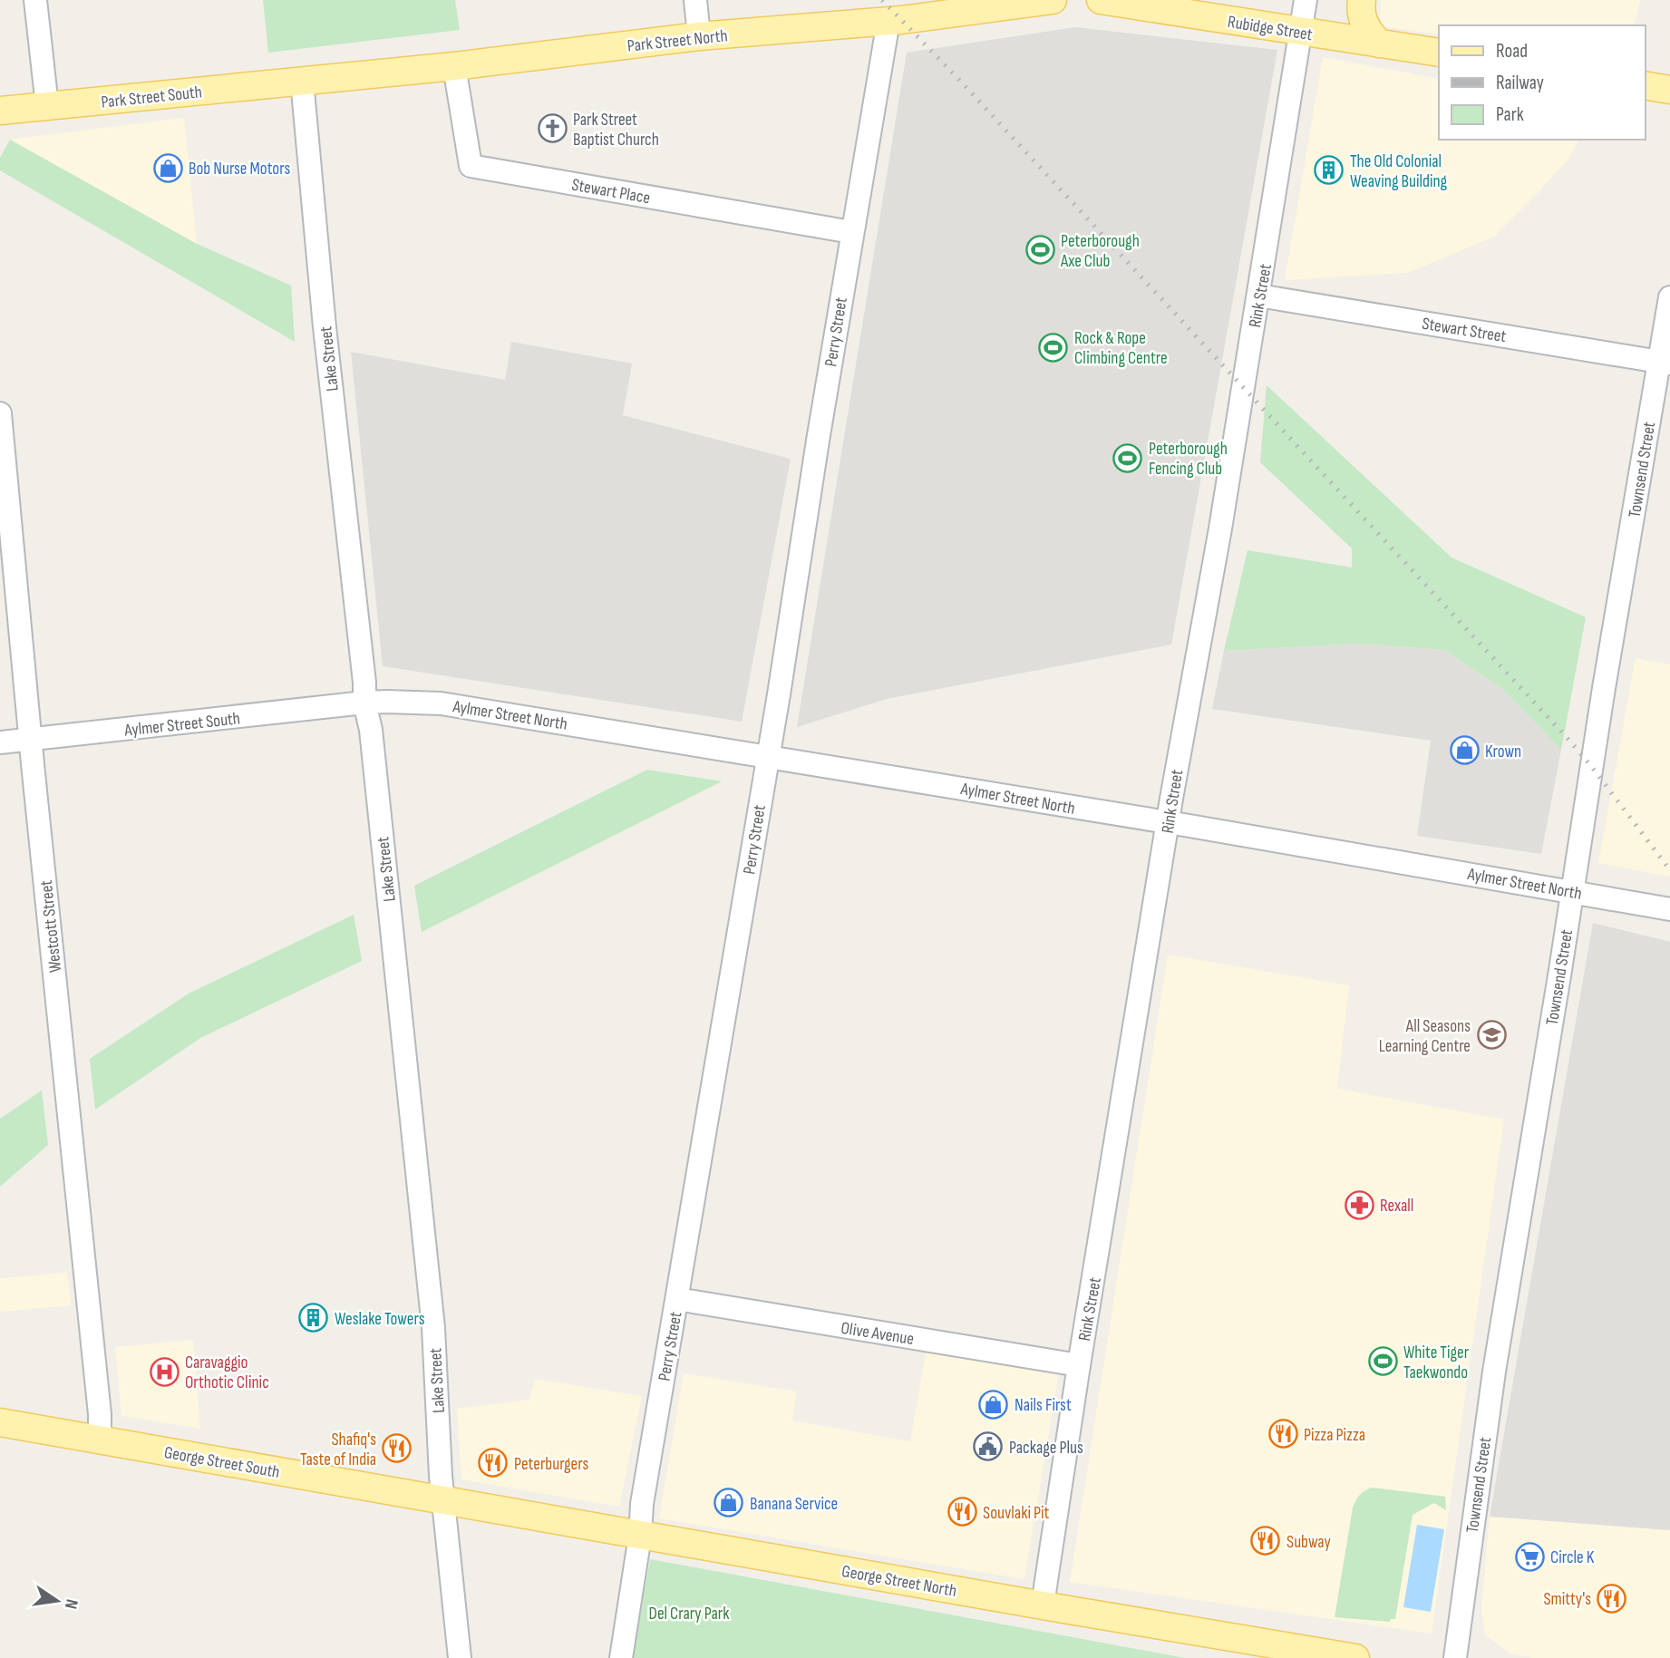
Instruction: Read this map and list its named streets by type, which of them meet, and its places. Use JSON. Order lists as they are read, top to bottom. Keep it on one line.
{"streets":{"main road":["Rubidge Street","Park Street North","Park Street South","George Street South","George Street North"],"street":["Stewart Place","Rink Street","Stewart Street","Perry Street","Lake Street","Townsend Street","Aylmer Street North","Aylmer Street South","Westcott Street","Olive Avenue"]},"crossings":[["Rubidge Street","Rink Street"],["Park Street North","Park Street South"],["Park Street North","Stewart Place"],["Park Street North","Perry Street"],["Park Street North","Lake Street"],["Park Street South","Lake Street"],["Stewart Place","Perry Street"],["Rink Street","Stewart Street"],["Rink Street","Aylmer Street North"],["Rink Street","Olive Avenue"],["Rink Street","George Street North"],["Stewart Street","Townsend Street"],["Perry Street","Aylmer Street North"],["Perry Street","Olive Avenue"],["Perry Street","George Street North"],["Lake Street","Aylmer Street North"],["Lake Street","Aylmer Street South"],["Lake Street","George Street South"],["Lake Street","George Street North"],["Townsend Street","Aylmer Street North"],["Aylmer Street North","Aylmer Street South"],["Aylmer Street South","Westcott Street"],["Westcott Street","George Street South"],["George Street South","George Street North"]],"parks":["Del Crary Park"],"places":{"church":["Park Street Baptist Church"],"shop":["Bob Nurse Motors","Krown","Nails First","Banana Service"],"building":["The Old Colonial Weaving Building","Weslake Towers"],"sports":["Peterborough Axe Club","Rock & Rope Climbing Centre","Peterborough Fencing Club","White Tiger Taekwondo"],"school or university":["All Seasons Learning Centre"],"pharmacy":["Rexall"],"hospital":["Caravaggio Orthotic Clinic"],"restaurant":["Pizza Pizza","Shafiq's Taste of India","Peterburgers","Souvlaki Pit","Subway","Smitty's"],"public building":["Package Plus"],"supermarket":["Circle K"]},"legend":["Road","Railway","Park"],"north":"right"}
